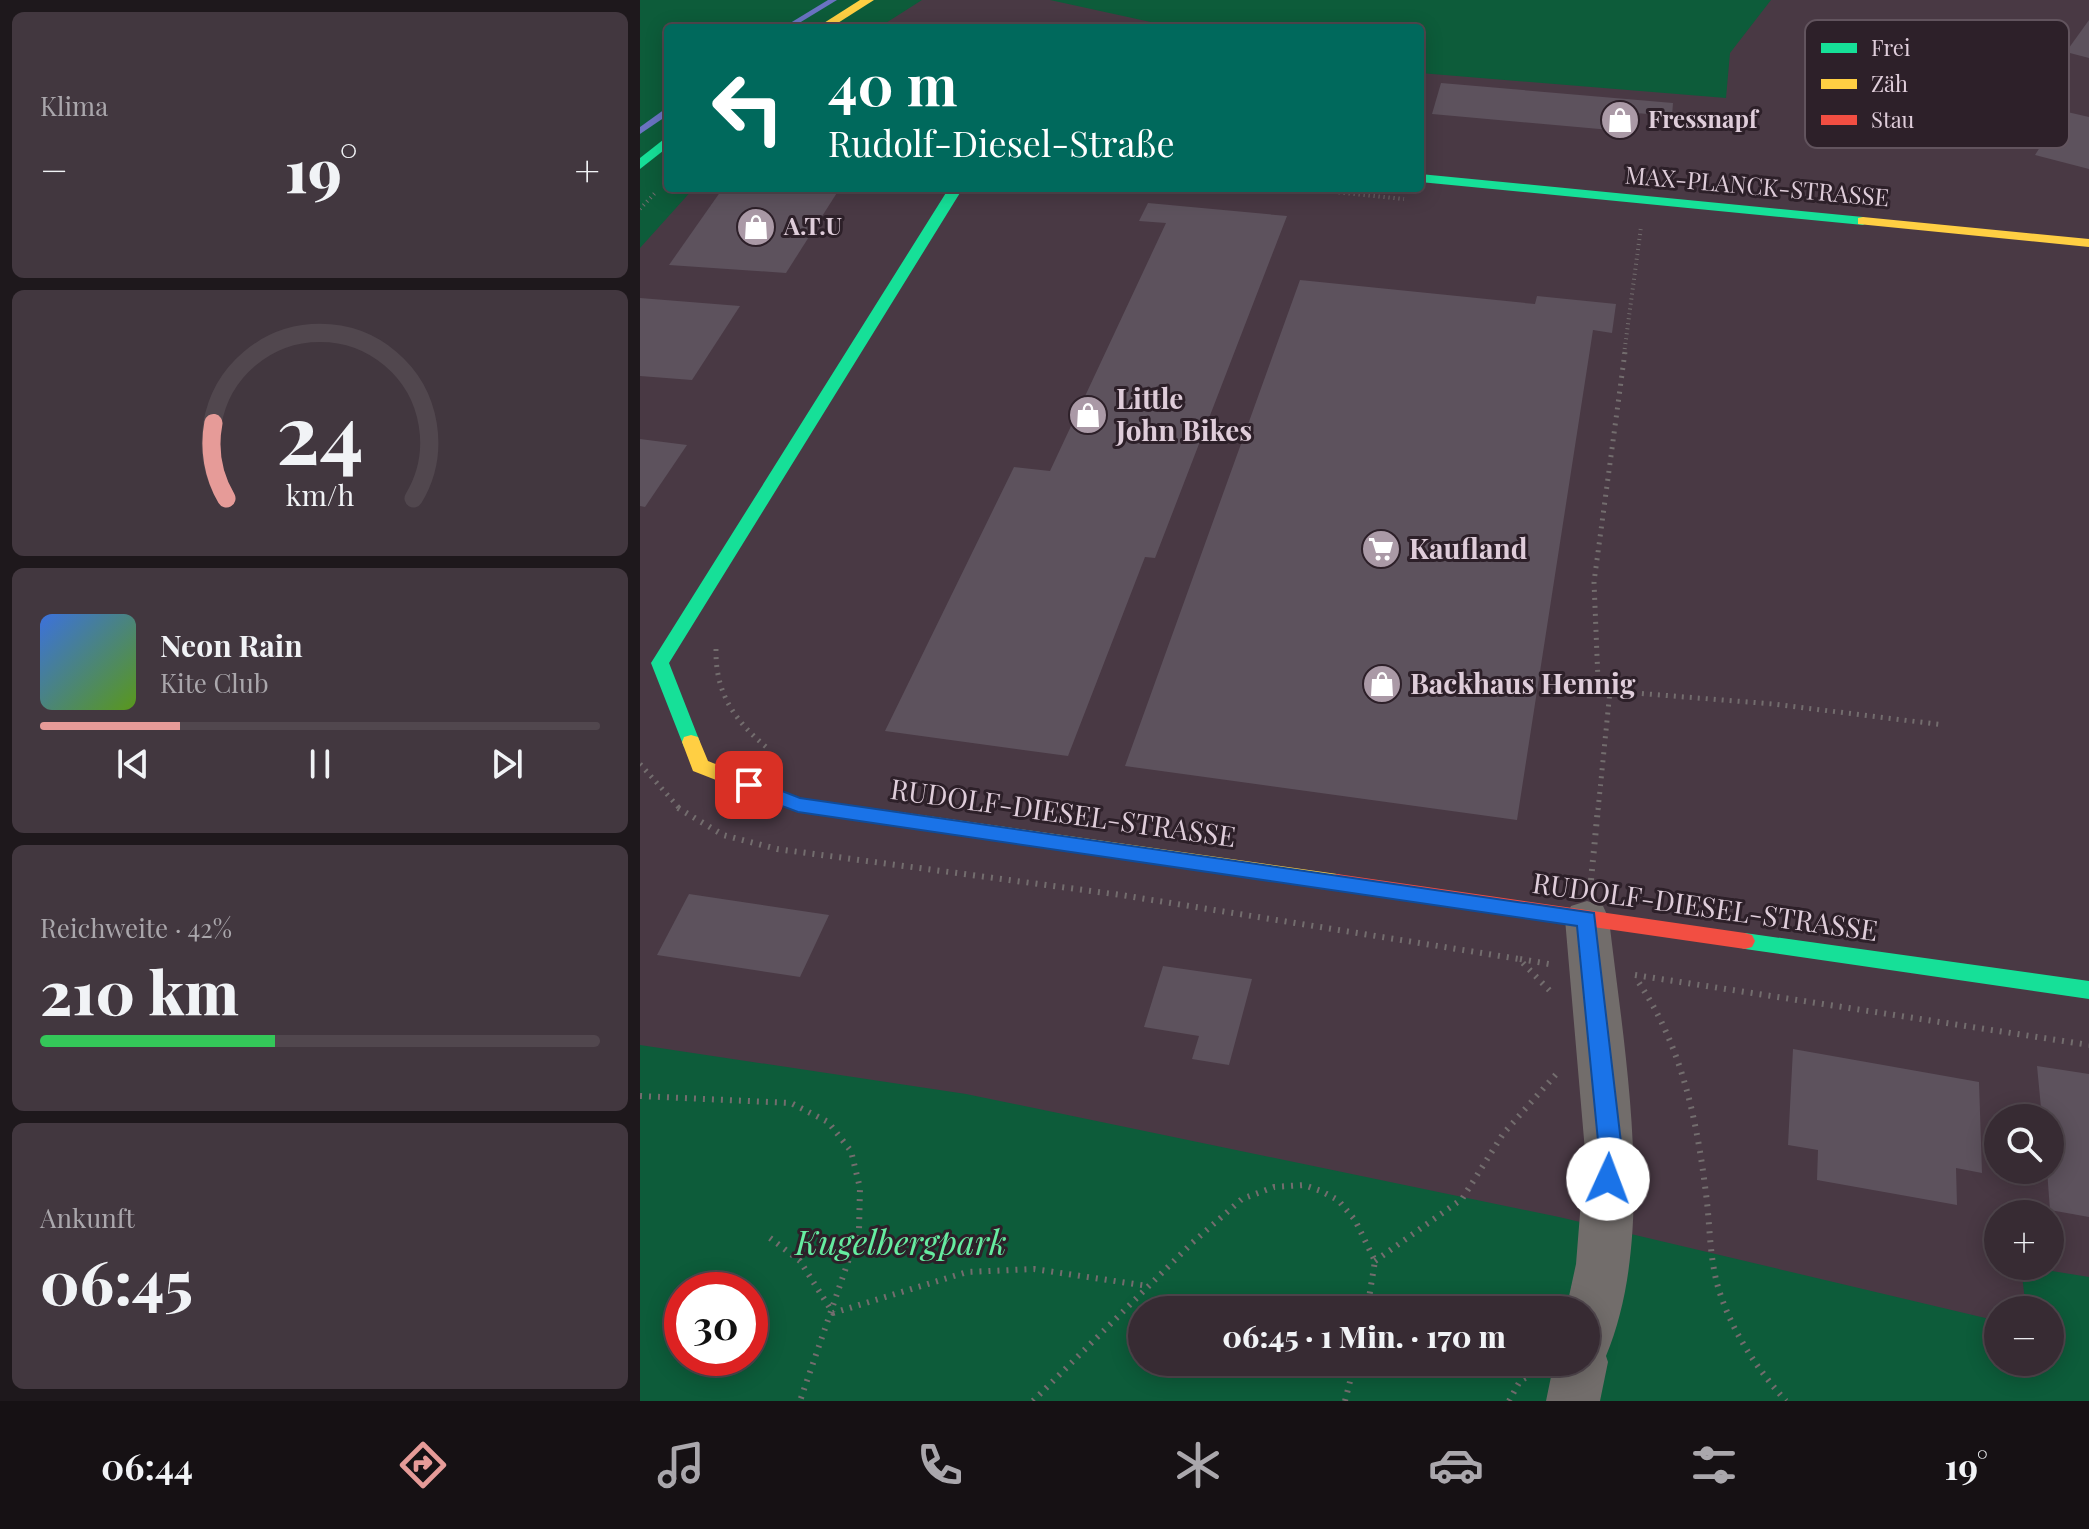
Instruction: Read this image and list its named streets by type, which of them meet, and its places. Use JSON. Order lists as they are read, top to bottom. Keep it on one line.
{"streets":{"street":["MAX-PLANCK-STRASSE","RUDOLF-DIESEL-STRASSE"]},"parks":["Kugelbergpark"],"places":{"shop":["Fressnapf","A.T.U","Little John Bikes","Backhaus Hennig"],"supermarket":["Kaufland"]},"legend":["Frei","Zäh","Stau"],"page":{"tile":["Klima",["Reichweite · 42%","210 km"],["Ankunft","06:45"]],"turn":["40 m","Rudolf-Diesel-Straße"],"heat":["−","19°","+"],"song":["Neon Rain","Kite Club"],"map_buttons":["+","−"],"limit":"30","trip":"06:45 · 1 Min. · 170 m","tabs":["06:44","19°"],"gauge":["24","km/h"]}}
